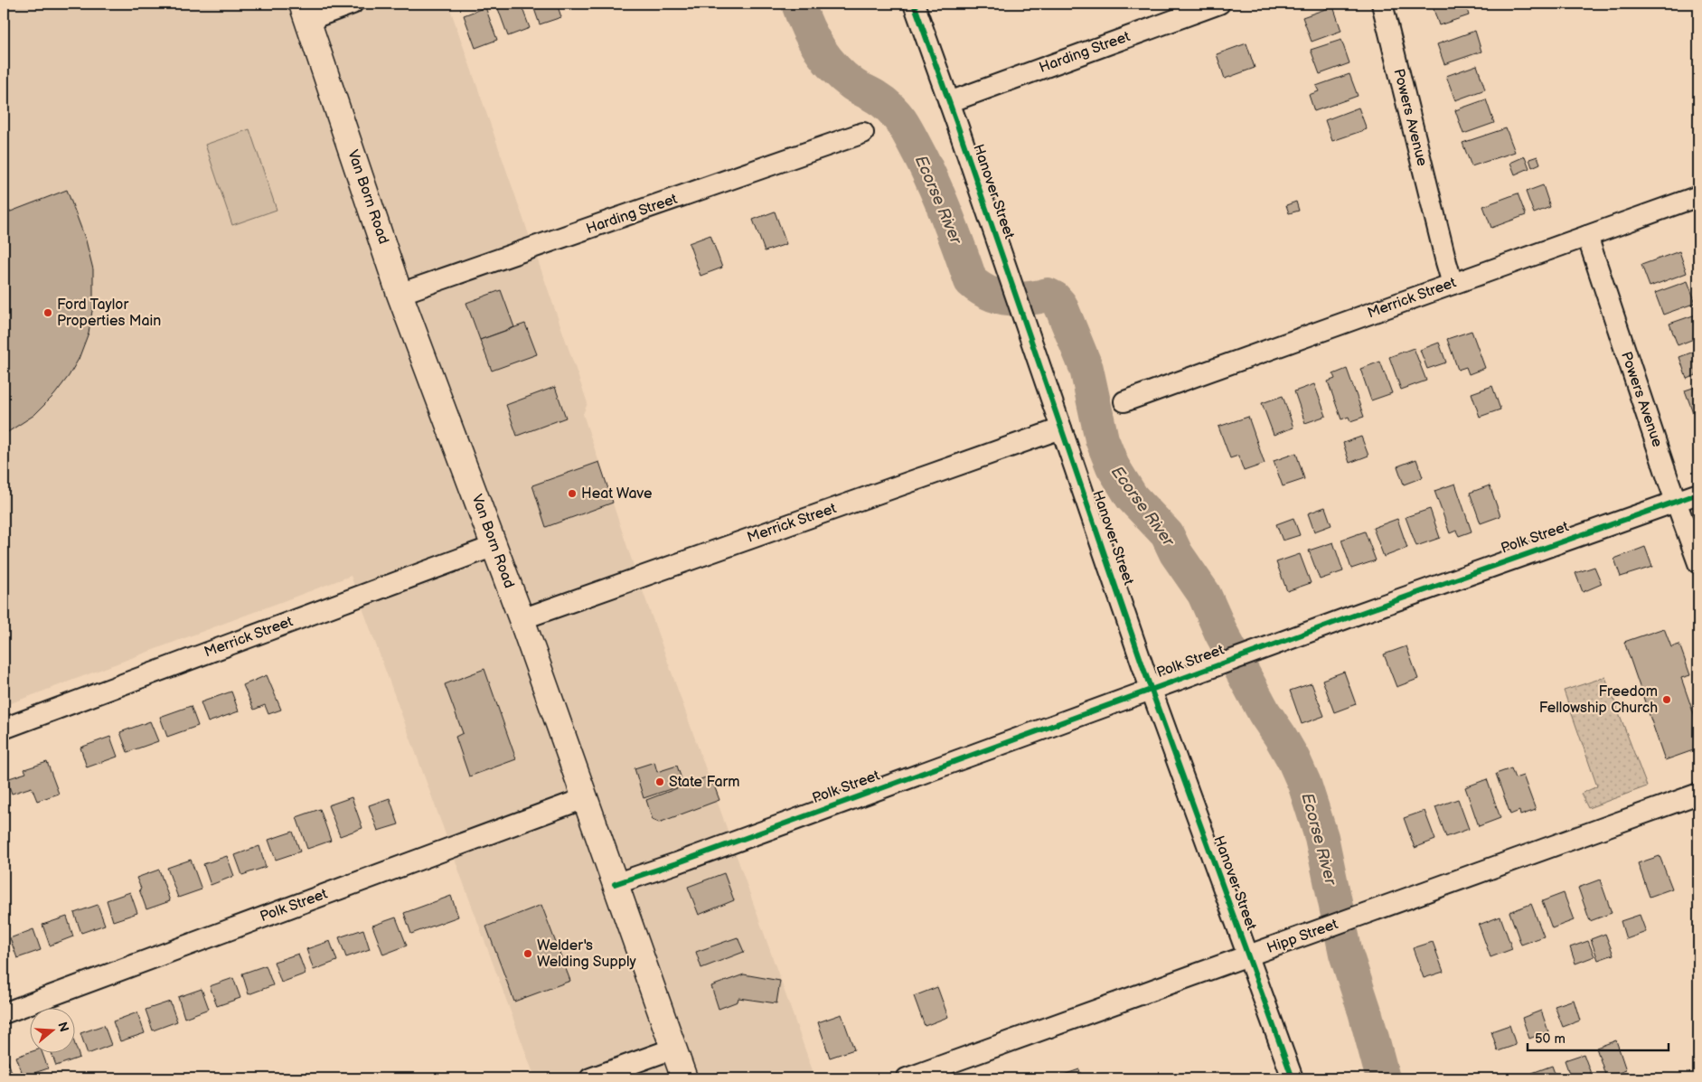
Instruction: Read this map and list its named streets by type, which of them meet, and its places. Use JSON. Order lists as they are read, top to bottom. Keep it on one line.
{"streets":{"main road":["Van Born Road"],"street":["Harding Street","Powers Avenue","Hanover Street","Merrick Street","Polk Street","Hipp Street"]},"crossings":[["Harding Street","Hanover Street"],["Harding Street","Van Born Road"],["Powers Avenue","Merrick Street"],["Powers Avenue","Polk Street"],["Hanover Street","Merrick Street"],["Hanover Street","Polk Street"],["Hanover Street","Hipp Street"],["Van Born Road","Merrick Street"],["Van Born Road","Polk Street"]],"water":["Ecorse River"],"places":["Ford Taylor Properties Main","Heat Wave","Freedom Fellowship Church","State Farm","Welder's Welding Supply"],"scale_bar":"50 m","north":"right"}
